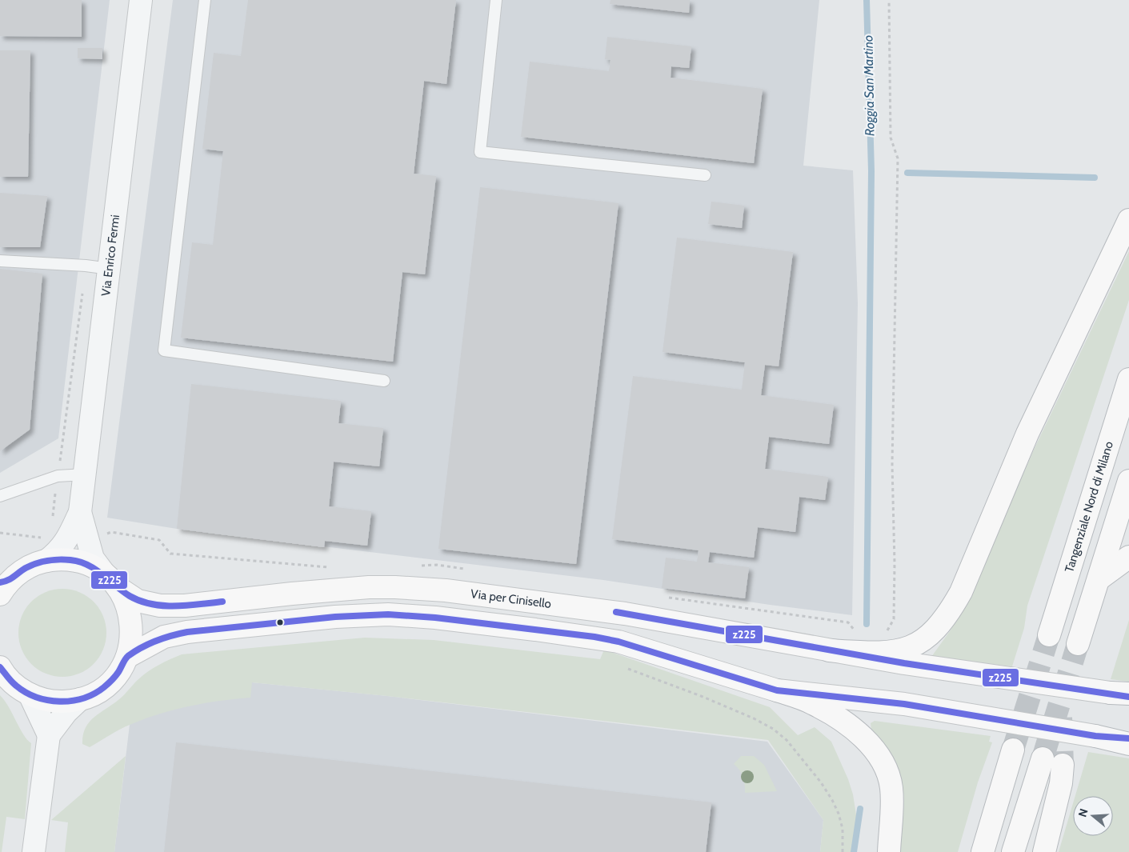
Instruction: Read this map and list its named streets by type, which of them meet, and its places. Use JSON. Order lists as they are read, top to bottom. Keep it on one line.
{"streets":{"main road":["Tangenziale Nord di Milano","Via per Cinisello"],"street":["Via Enrico Fermi"]},"crossings":[["Via Enrico Fermi","Via per Cinisello"]],"water":["Roggia San Martino"],"lines":["transit line z225"],"north":"left"}
